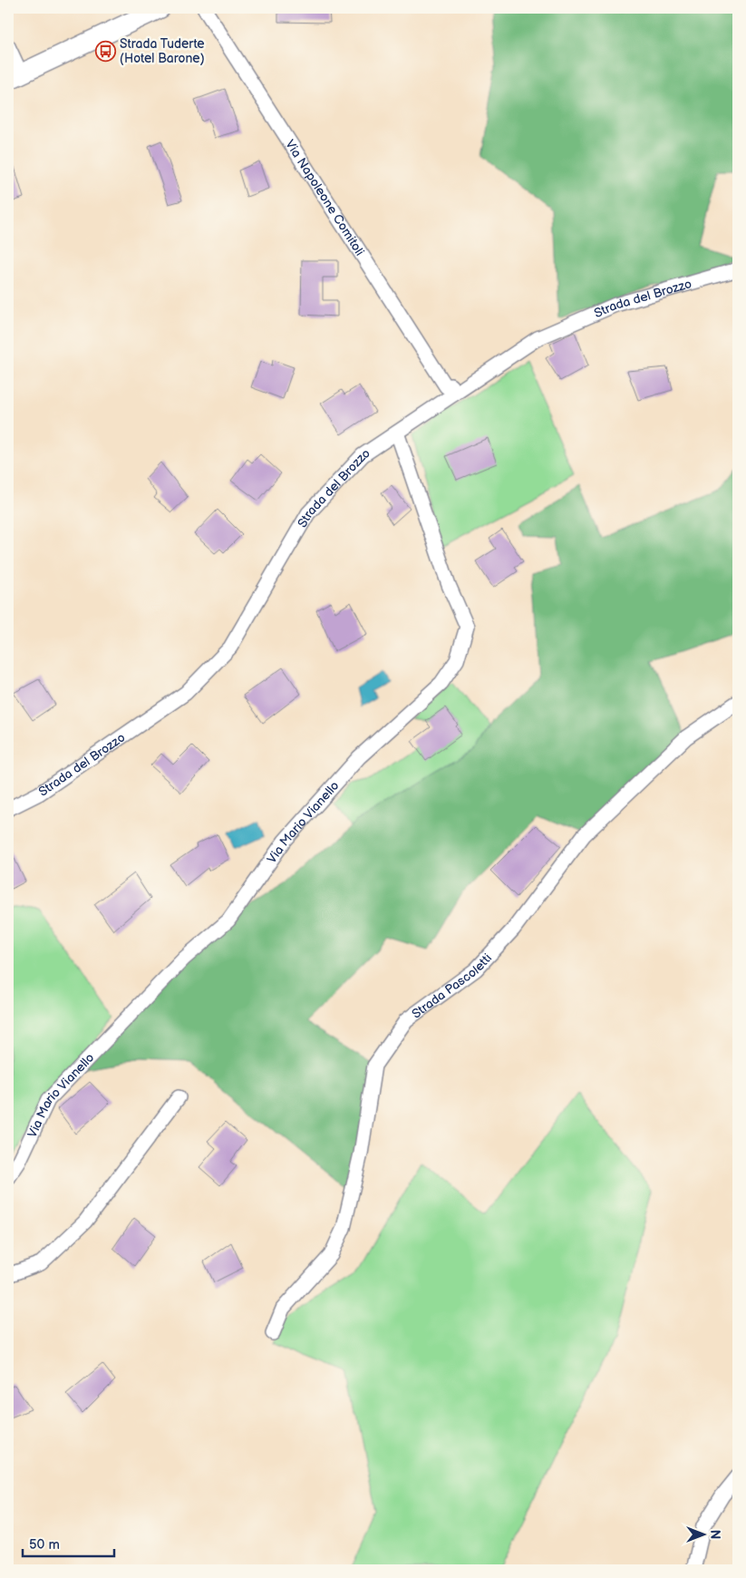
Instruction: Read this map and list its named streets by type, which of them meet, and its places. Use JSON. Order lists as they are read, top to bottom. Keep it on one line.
{"streets":{"street":["Via Napoleone Comitoli","Strada del Brozzo","Via Mario Vianello","Strada Pascoletti"]},"crossings":[["Via Napoleone Comitoli","Strada del Brozzo"],["Strada del Brozzo","Via Mario Vianello"]],"places":{"bus stop":["Strada Tuderte (Hotel Barone)"]},"scale_bar":"50 m","north":"right"}
